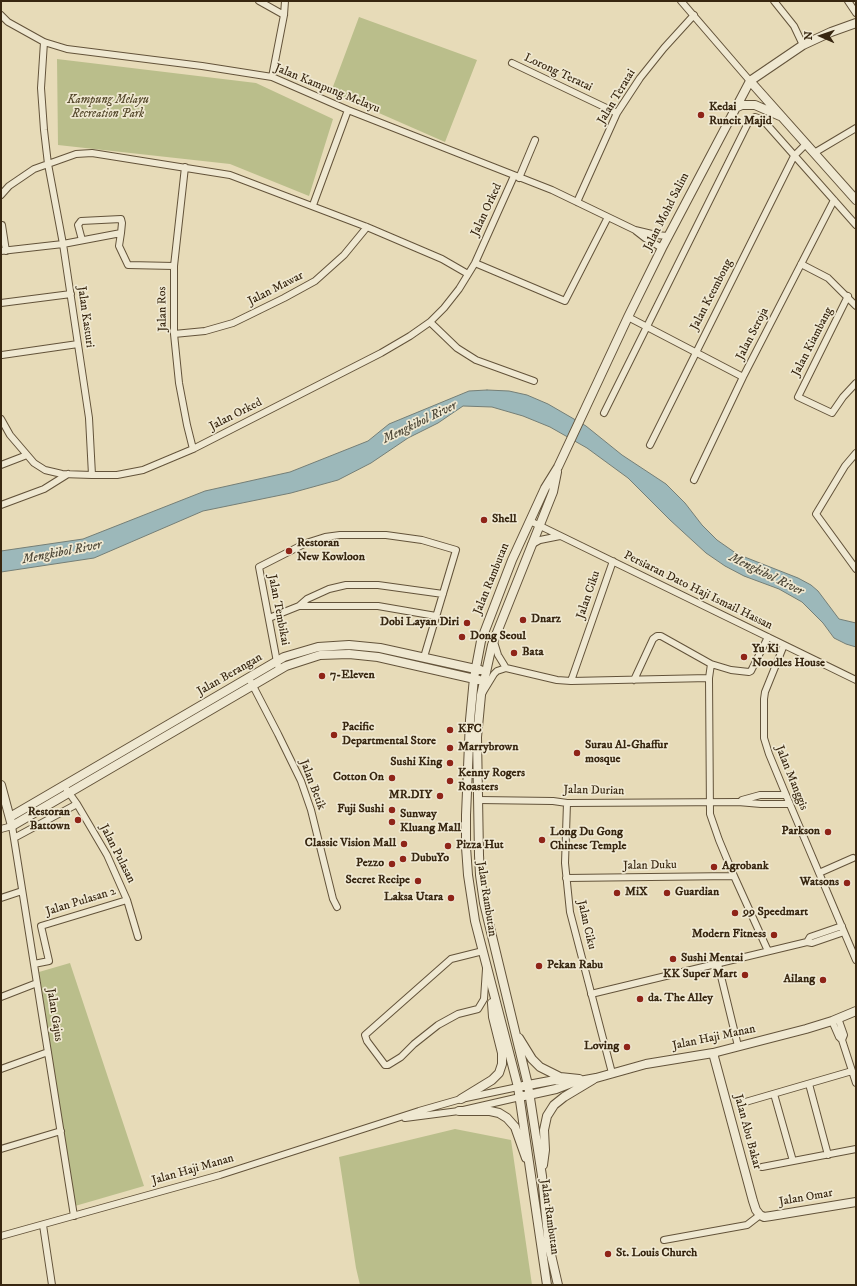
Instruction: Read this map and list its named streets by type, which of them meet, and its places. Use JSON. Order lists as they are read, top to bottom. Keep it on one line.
{"streets":{"street":["Lorong Teratai","Jalan Kampung Melayu","Jalan Teratai","Jalan Orked","Jalan Mohd Salim","Jalan Mawar","Jalan Keembong","Jalan Ros","Jalan Kasturi","Jalan Seroja","Jalan Kiambang","Jalan Rambutan","Persiaran Dato Haji Ismail Hassan","Jalan Ciku","Jalan Tembikai","Jalan Berangan","Jalan Manggis","Jalan Betik","Jalan Durian","Jalan Pulasan","Jalan Duku","Jalan Pulasan 2","Jalan Gajus","Jalan Haji Manan","Jalan Abu Bakar","Jalan Omar"]},"crossings":[["Lorong Teratai","Jalan Teratai"],["Jalan Kampung Melayu","Jalan Teratai"],["Jalan Kampung Melayu","Jalan Orked"],["Jalan Kampung Melayu","Jalan Mohd Salim"],["Jalan Kampung Melayu","Jalan Kasturi"],["Jalan Orked","Jalan Ros"],["Jalan Orked","Jalan Kasturi"],["Jalan Mohd Salim","Jalan Rambutan"],["Jalan Mohd Salim","Persiaran Dato Haji Ismail Hassan"],["Jalan Mawar","Jalan Ros"],["Jalan Rambutan","Persiaran Dato Haji Ismail Hassan"],["Jalan Rambutan","Jalan Berangan"],["Jalan Rambutan","Jalan Durian"],["Jalan Rambutan","Jalan Haji Manan"],["Persiaran Dato Haji Ismail Hassan","Jalan Ciku"],["Persiaran Dato Haji Ismail Hassan","Jalan Manggis"],["Jalan Ciku","Jalan Durian"],["Jalan Ciku","Jalan Duku"],["Jalan Ciku","Jalan Haji Manan"],["Jalan Tembikai","Jalan Berangan"],["Jalan Berangan","Jalan Betik"],["Jalan Berangan","Jalan Pulasan"],["Jalan Berangan","Jalan Gajus"],["Jalan Manggis","Jalan Durian"],["Jalan Pulasan","Jalan Pulasan 2"],["Jalan Pulasan 2","Jalan Gajus"],["Jalan Gajus","Jalan Haji Manan"],["Jalan Haji Manan","Jalan Abu Bakar"],["Jalan Abu Bakar","Jalan Omar"]],"water":["Mengkibol River"],"parks":["Kampung Melayu Recreation Park"],"places":["Kedai Runcit Majid","Shell","Restoran New Kowloon","Dnarz","Dobi Layan Diri","Dong Seoul","Bata","Yu Ki Noodles House","7-Eleven","KFC","Pacific Departmental Store","Marrybrown","Surau Al-Ghaffur mosque","Sushi King","Cotton On","Kenny Rogers Roasters","MR.DIY","Fuji Sushi","Restoran Battown","Sunway Kluang Mall","Parkson","Long Du Gong Chinese Temple","Classic Vision Mall","Pizza Hut","DubuYo","Pezzo","Agrobank","Secret Recipe","Watsons","MiX","Guardian","Laksa Utara","99 Speedmart","Modern Fitness","Sushi Mentai","Pekan Rabu","KK Super Mart","Ailang","da. The Alley","Loving","St. Louis Church"],"north":"left"}
